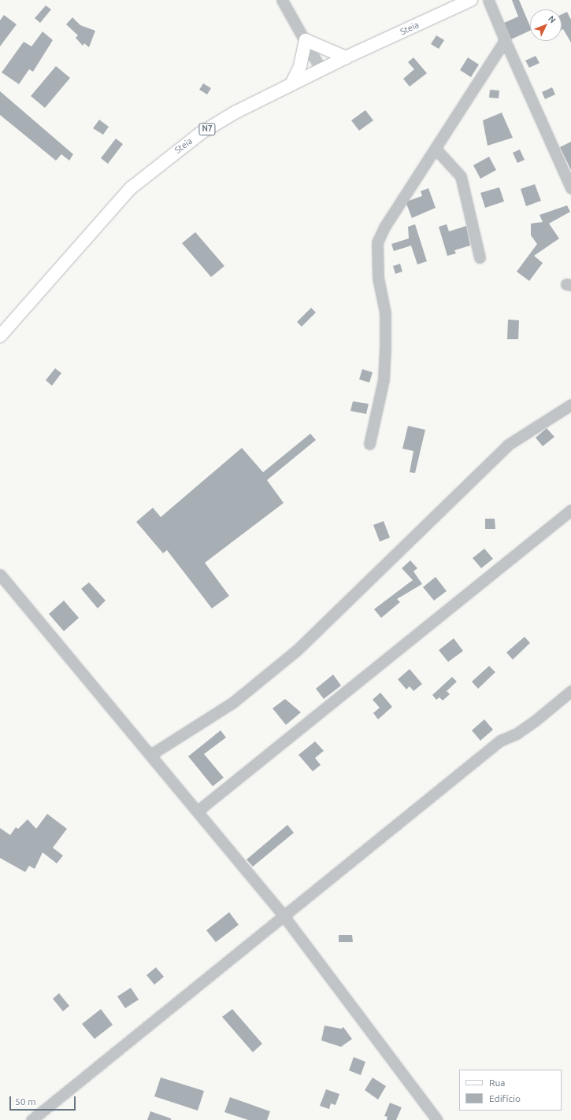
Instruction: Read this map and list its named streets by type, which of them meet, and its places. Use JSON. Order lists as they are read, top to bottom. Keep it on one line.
{"streets":{"main road":["Steia","N7"]},"legend":["Rua","Edifício"],"scale_bar":"50 m","north":"top right"}
